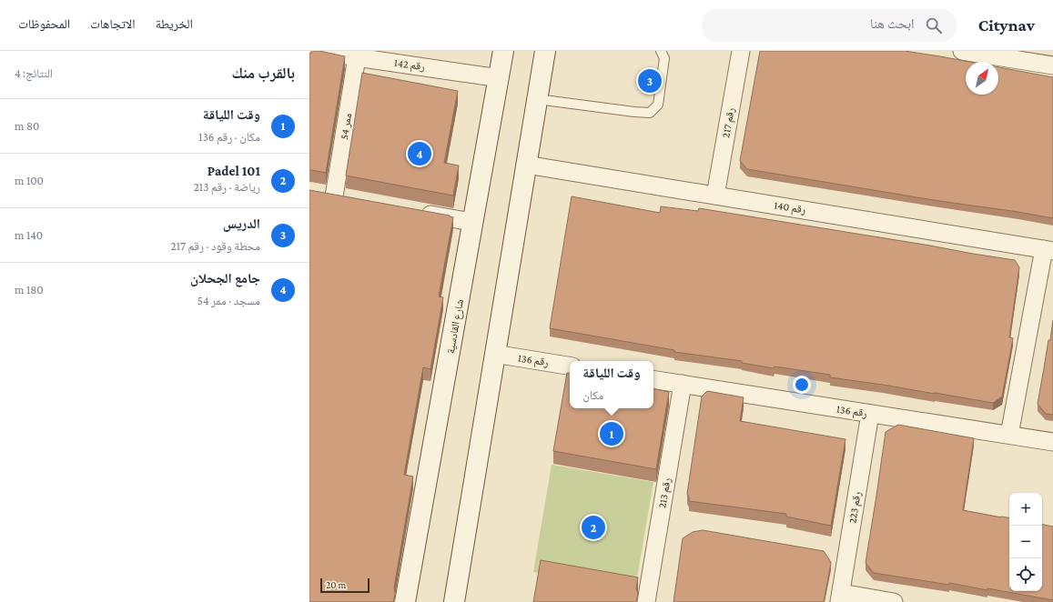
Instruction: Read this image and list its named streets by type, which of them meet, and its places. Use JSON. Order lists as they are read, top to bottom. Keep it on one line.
{"streets":{"street":["رقم 142","رقم 217","ممر 54","رقم 140","شارع القادسية","رقم 136","رقم 213","رقم 223"]},"crossings":[["رقم 142","ممر 54"],["رقم 142","شارع القادسية"],["رقم 217","رقم 140"],["رقم 136","رقم 213"],["رقم 136","رقم 223"]],"scale_bar":"20 m","north":"top right","page":{"header":"Citynav","search":"ابحث هنا","nav":["الخريطة","الاتجاهات","المحفوظات"],"heading":["بالقرب منك","النتائج: 4"],"pins":["3","4","1","2"],"list":[{"mark":"1","name":"وقت اللياقة","note":"مكان · رقم 136","value":"80 m"},{"mark":"2","name":"Padel 101","note":"رياضة · رقم 213","value":"100 m"},{"mark":"3","name":"الدريس","note":"محطة وقود · رقم 217","value":"140 m"},{"mark":"4","name":"جامع الجحلان","note":"مسجد · ممر 54","value":"180 m"}],"popup":["وقت اللياقة","مكان"],"map_buttons":["+","−"],"scale":"20 m"}}
